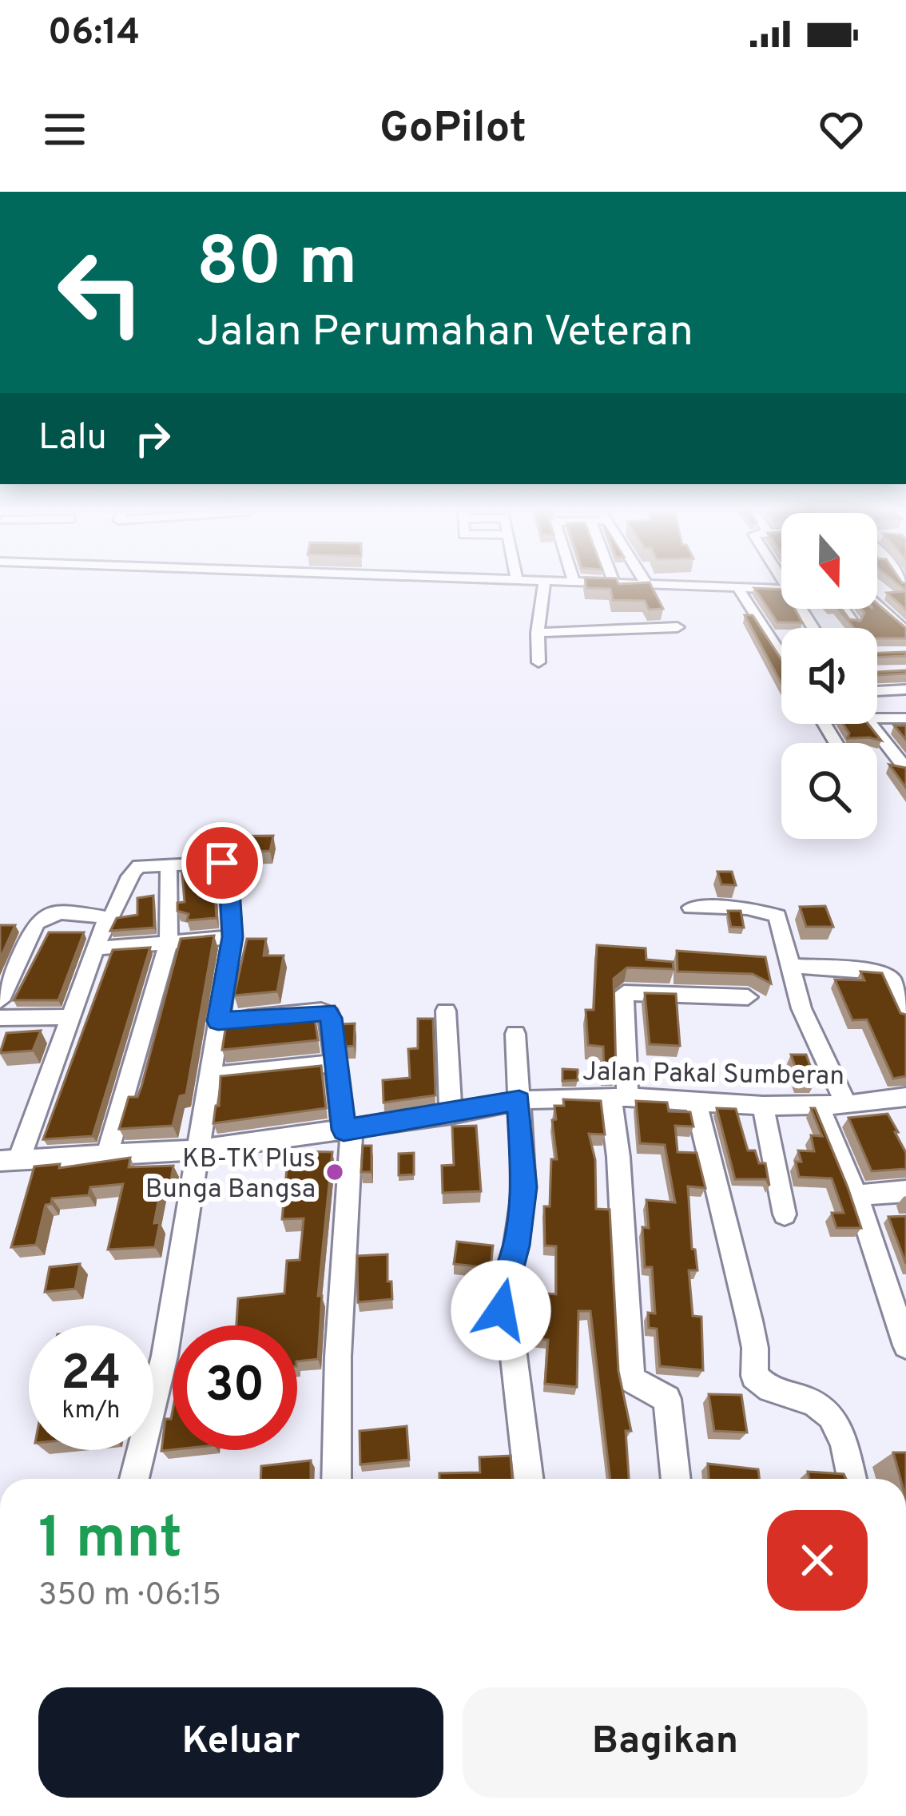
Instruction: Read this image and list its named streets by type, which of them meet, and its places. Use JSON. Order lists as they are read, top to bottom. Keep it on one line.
{"streets":{"street":["Jalan Pakal Sumberan"]},"places":["KB-TK Plus Bunga Bangsa"],"north":"bottom","page":{"status":"06:14","header":"GoPilot","turn":["80 m","Jalan Perumahan Veteran"],"then":"Lalu","speed":"24 km/h","limit":"30","heading":["1 mnt","350 m · 06:15"],"buttons":["Keluar","Bagikan"]}}
